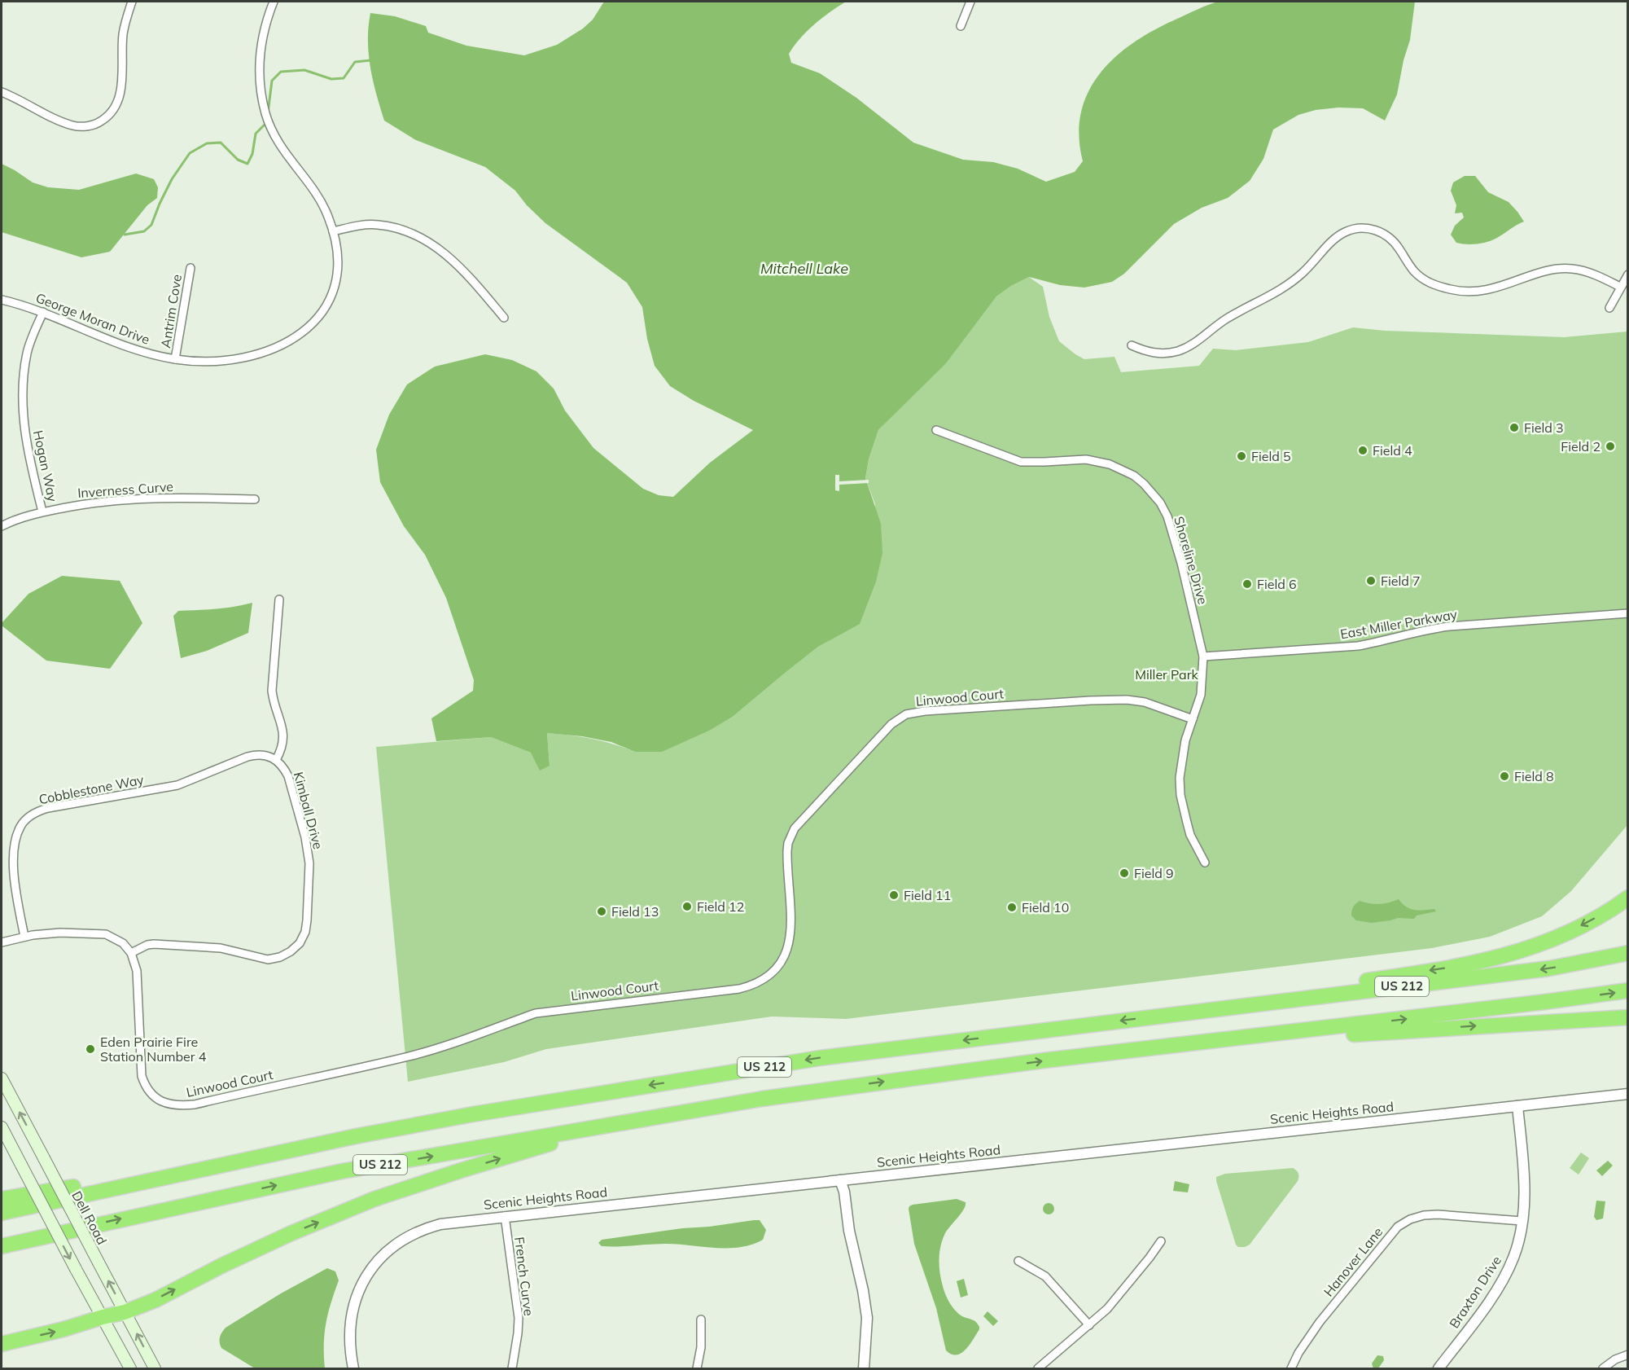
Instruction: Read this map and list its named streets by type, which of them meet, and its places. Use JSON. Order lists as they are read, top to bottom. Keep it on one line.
{"streets":{"highway":["US 212"],"main road":["Dell Road"],"street":["Antrim Cove","George Moran Drive","Hogan Way","Inverness Curve","Shoreline Drive","East Miller Parkway","Linwood Court","Cobblestone Way","Kimball Drive","Scenic Heights Road","Hanover Lane","French Curve","Braxton Drive"]},"crossings":[["Antrim Cove","George Moran Drive"],["George Moran Drive","Hogan Way"],["Hogan Way","Inverness Curve"],["Shoreline Drive","East Miller Parkway"],["Shoreline Drive","Linwood Court"],["Linwood Court","Kimball Drive"],["Cobblestone Way","Kimball Drive"],["Scenic Heights Road","French Curve"],["Scenic Heights Road","Braxton Drive"],["Hanover Lane","Braxton Drive"]],"water":["Mitchell Lake"],"parks":["Miller Park"],"places":["Field 3","Field 2","Field 4","Field 5","Field 7","Field 6","Field 8","Field 9","Field 11","Field 12","Field 10","Field 13","Eden Prairie Fire Station Number 4"]}
